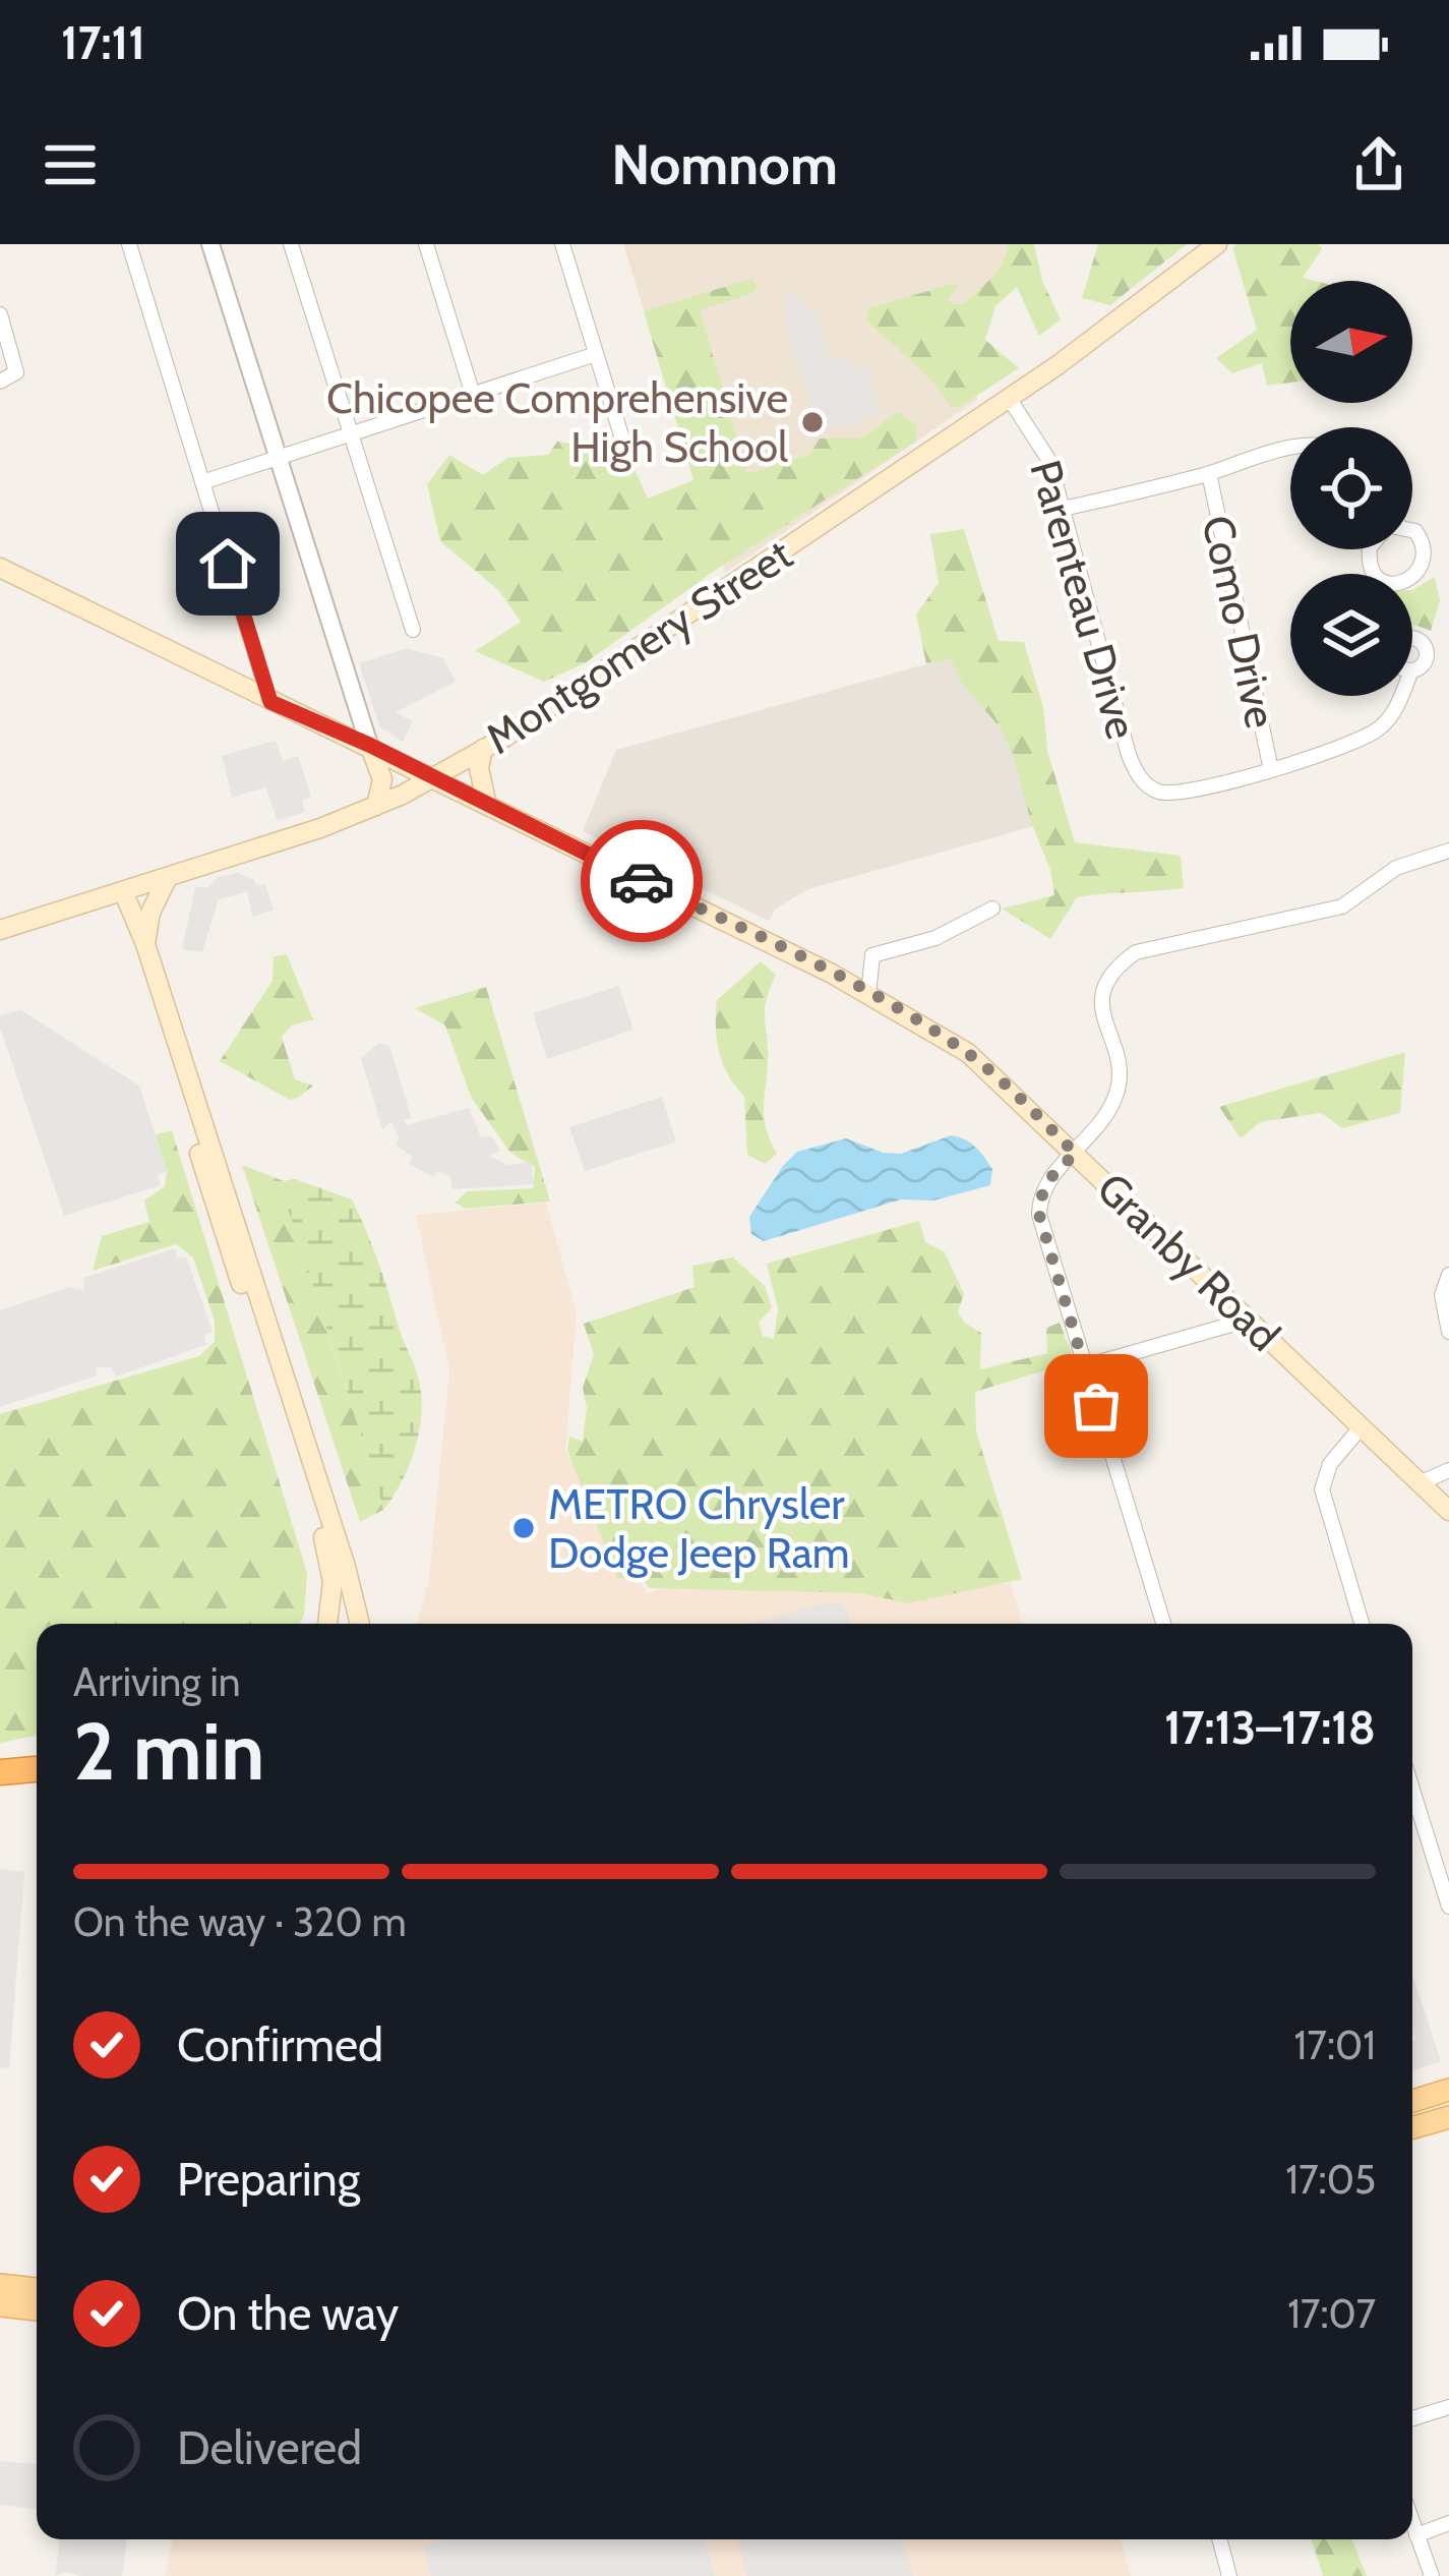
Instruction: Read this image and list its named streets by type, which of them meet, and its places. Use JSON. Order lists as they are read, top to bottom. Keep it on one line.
{"streets":{"main road":["Montgomery Street","Granby Road"],"street":["Parenteau Drive","Como Drive"]},"crossings":[["Parenteau Drive","Como Drive"],["Parenteau Drive","Montgomery Street"],["Montgomery Street","Granby Road"]],"places":["Chicopee Comprehensive High School","METRO Chrysler Dodge Jeep Ram"],"north":"right","page":{"status":"17:11","header":"Nomnom","heading":["2 min","Arriving in","17:13–17:18"],"bar":"On the way · 320 m","list":[["Confirmed","17:01"],["Preparing","17:05"],["On the way","17:07"],"Delivered"]}}
